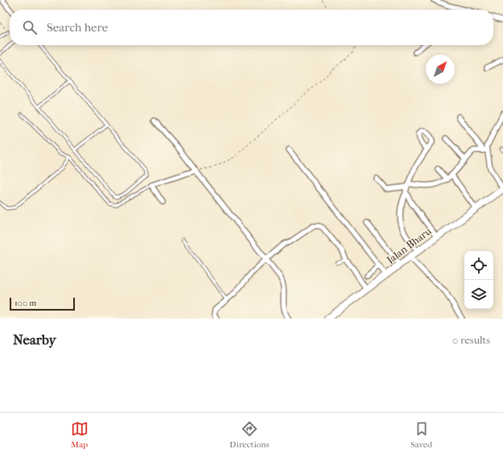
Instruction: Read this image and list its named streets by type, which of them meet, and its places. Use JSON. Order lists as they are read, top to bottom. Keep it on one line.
{"streets":{"main road":["Jalan Bharu"]},"scale_bar":"100 m","north":"top right","page":{"search":"Search here","scale":"100 m","heading":["Nearby","0 results"],"nav":["Map","Directions","Saved"]}}
